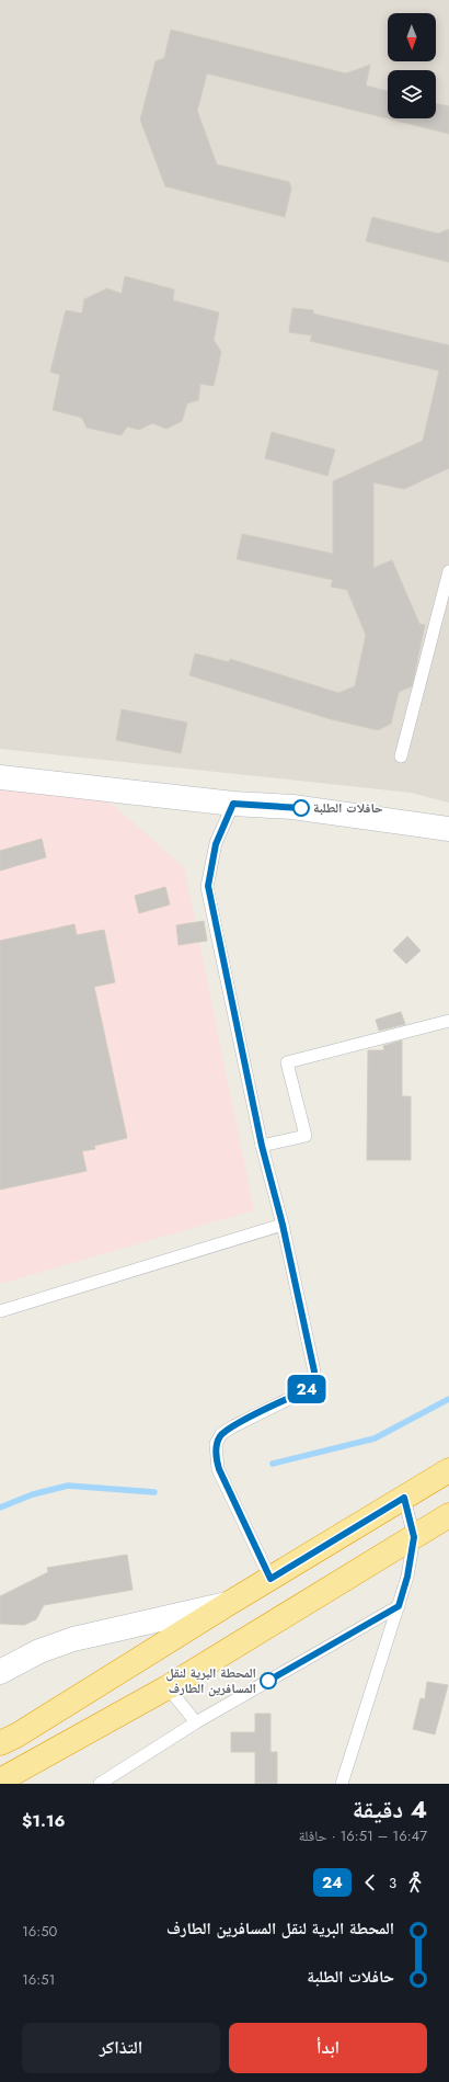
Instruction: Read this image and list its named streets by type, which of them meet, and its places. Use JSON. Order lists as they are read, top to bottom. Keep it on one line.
{"places":["حافلات الطلبة","المحطة البرية لنقل المسافرين الطارف"],"lines":["bus line 24"],"north":"bottom","page":{"on_map":"24","heading":["4 دقيقة","16:47 – 16:51 · حافلة","$1.16"],"legs":["3","24"],"list":[{"name":"المحطة البرية لنقل المسافرين الطارف","value":"16:50"},{"name":"حافلات الطلبة","value":"16:51"}],"buttons":["ابدأ","التذاكر"]}}
